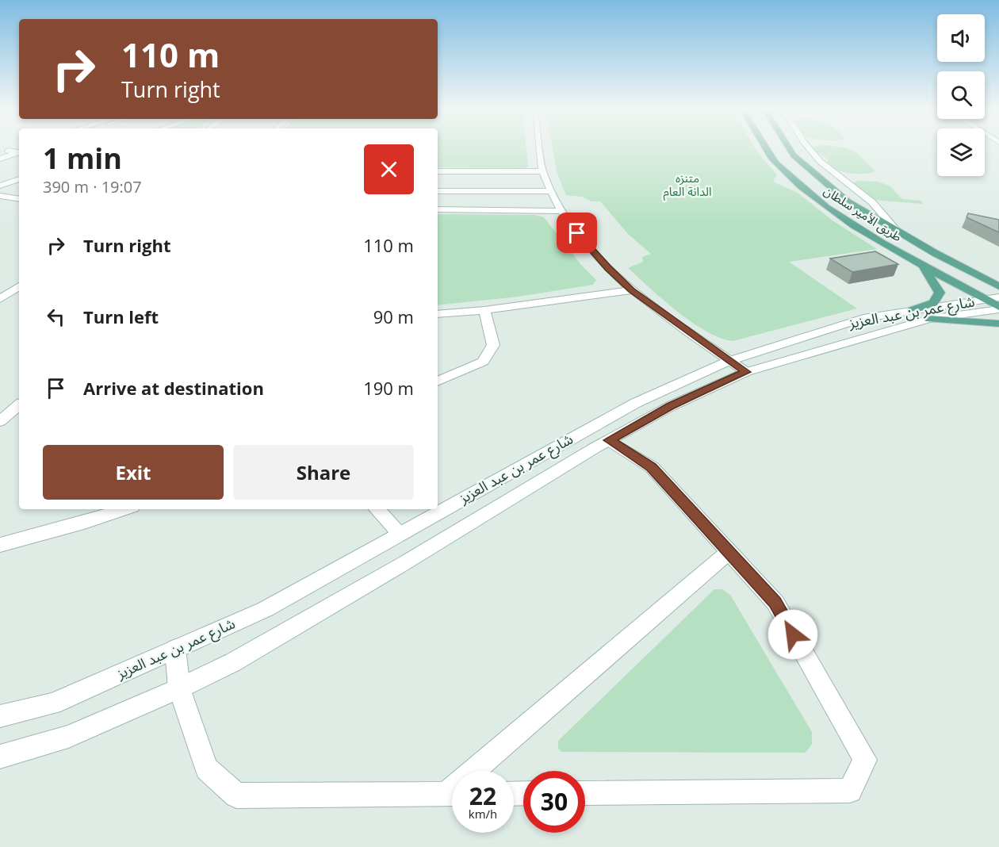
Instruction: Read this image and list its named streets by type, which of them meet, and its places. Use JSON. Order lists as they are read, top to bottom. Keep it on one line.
{"streets":{"main road":["طريق الأمير سلطان"],"street":["شارع عمر بن عبد العزيز"]},"crossings":[["طريق الأمير سلطان","شارع عمر بن عبد العزيز"]],"parks":["متنزه الدانة العام"],"page":{"turn":["110 m","Turn right"],"heading":["1 min","390 m · 19:07"],"list":[{"name":"Turn right","value":"110 m"},{"name":"Turn left","value":"90 m"},{"name":"Arrive at destination","value":"190 m"}],"buttons":["Exit","Share"],"speed":"22 km/h","limit":"30"}}
